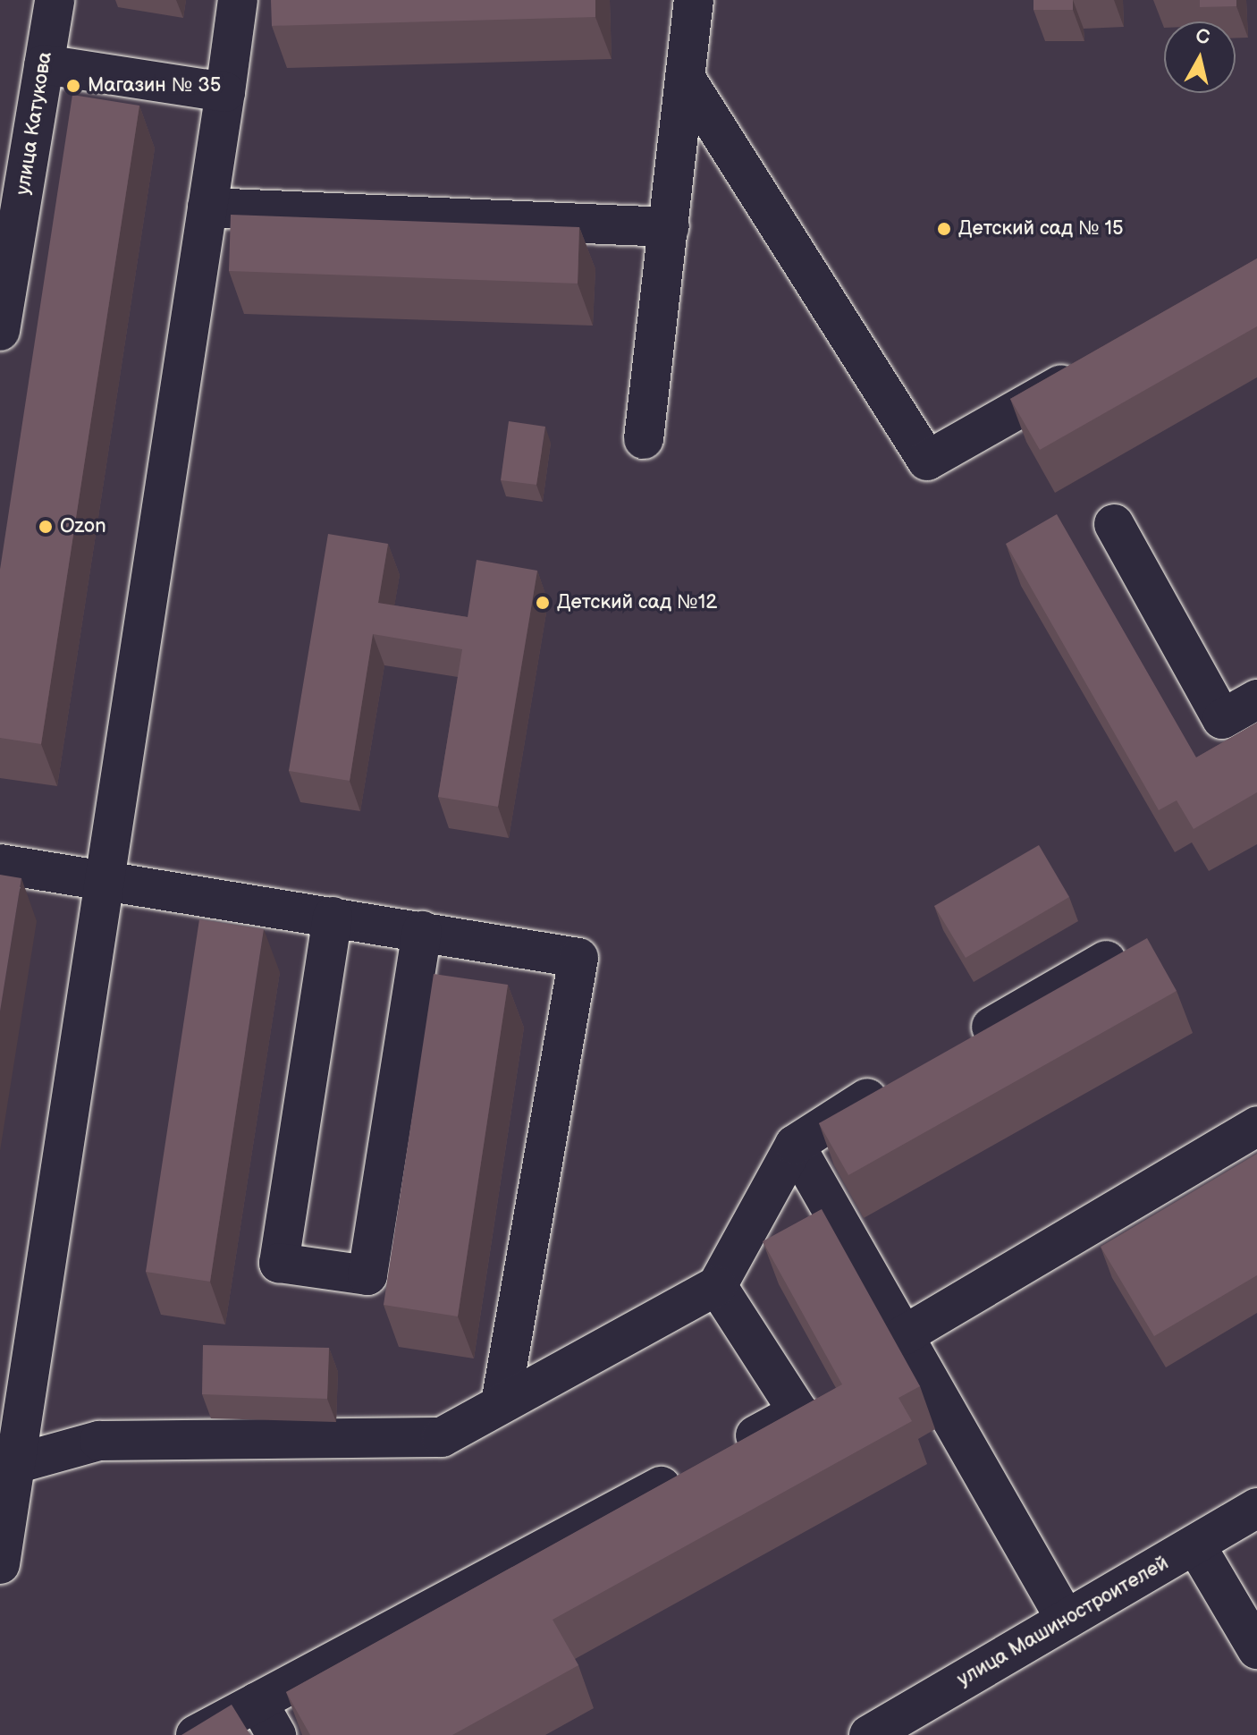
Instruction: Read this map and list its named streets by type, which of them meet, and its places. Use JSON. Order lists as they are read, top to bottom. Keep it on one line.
{"streets":{"main road":["улица Катукова","улица Машиностроителей"]},"places":["Магазин № 35","Детский сад № 15","Ozon","Детский сад №12"],"north":"top"}
